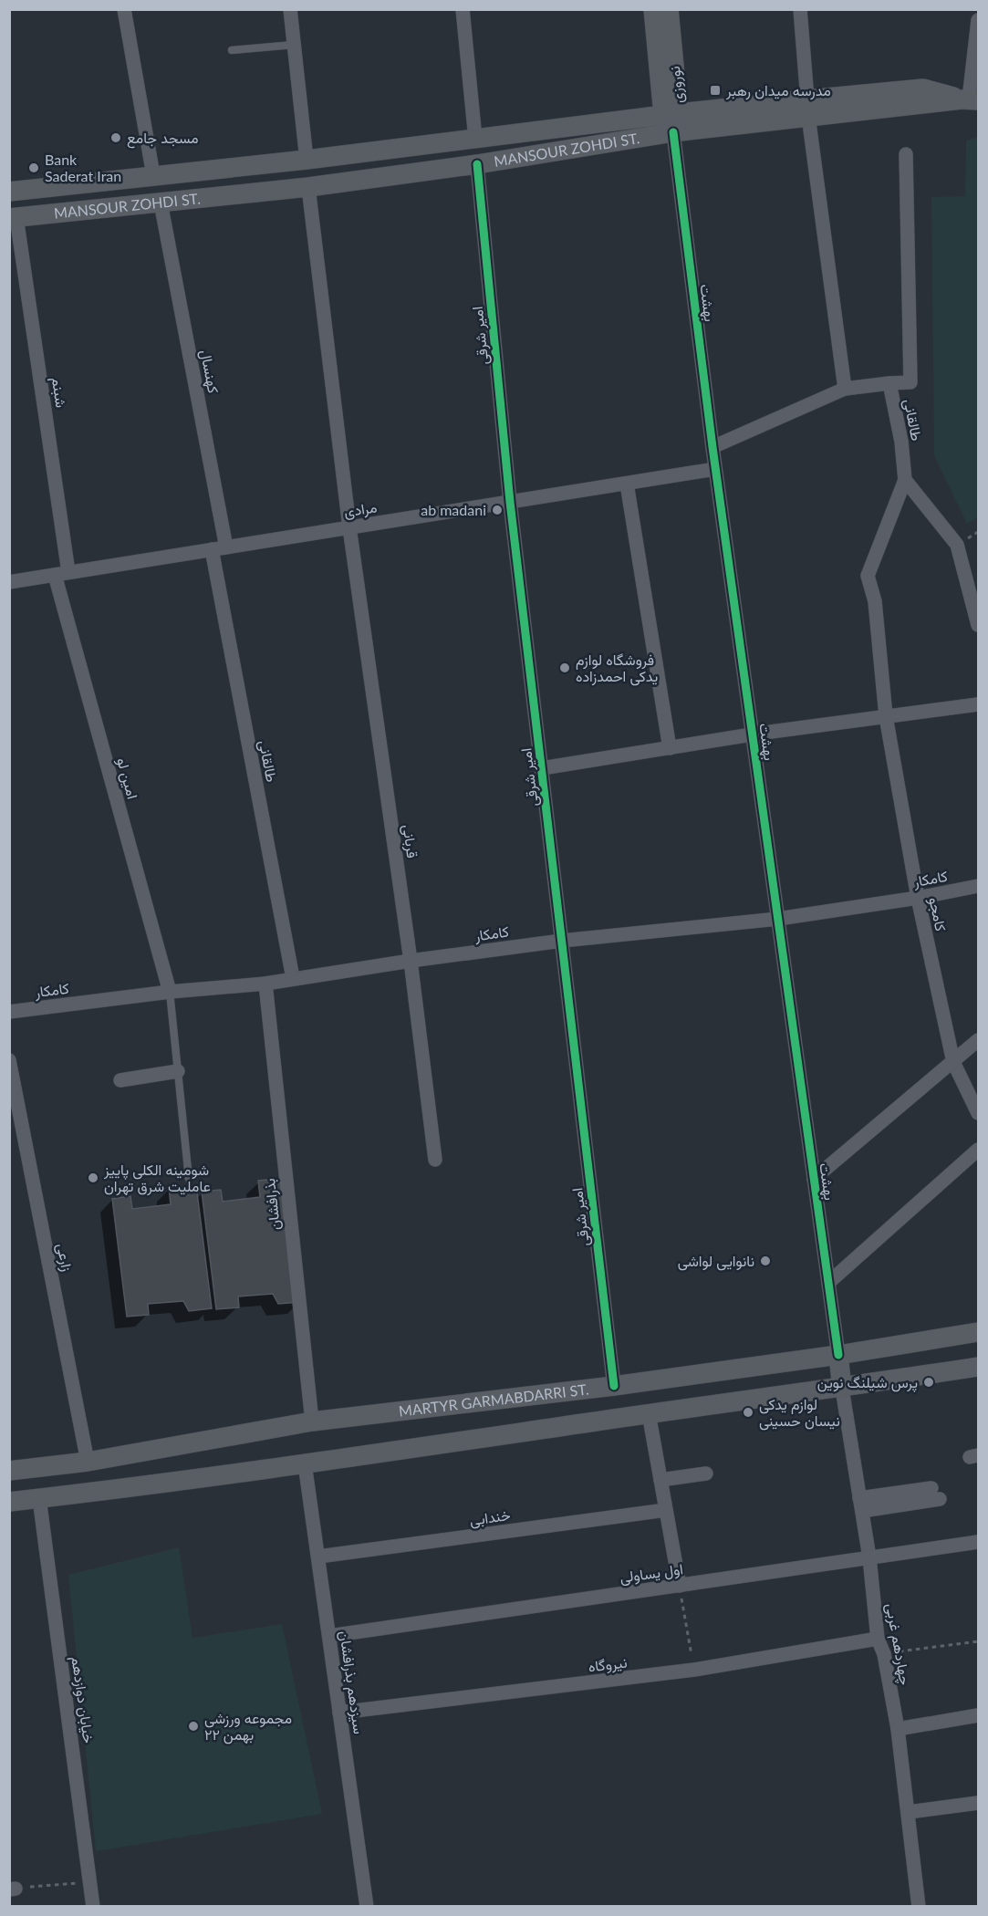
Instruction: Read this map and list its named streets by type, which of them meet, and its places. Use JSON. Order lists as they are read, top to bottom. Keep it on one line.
{"streets":{"main road":["نوروزی","MANSOUR ZOHDI ST.","MARTYR GARMABDARRI ST."],"street":["بهشت","امیر شرقی","کهنسال","شبنم","طالقانی","مرادی","امین لو","قربانی","کامکار","کامجو","بذرافشان","زارعی","خندابی","اول یساولی","چهاردهم غربی","نیروگاه","سیزدهم بذرافشان","خیابان دوازدهم"]},"crossings":[["نوروزی","MANSOUR ZOHDI ST."],["نوروزی","بهشت"],["MANSOUR ZOHDI ST.","بهشت"],["MANSOUR ZOHDI ST.","امیر شرقی"],["MANSOUR ZOHDI ST.","کهنسال"],["MANSOUR ZOHDI ST.","شبنم"],["MANSOUR ZOHDI ST.","قربانی"],["بهشت","مرادی"],["بهشت","کامکار"],["بهشت","MARTYR GARMABDARRI ST."],["امیر شرقی","مرادی"],["امیر شرقی","کامکار"],["امیر شرقی","MARTYR GARMABDARRI ST."],["کهنسال","مرادی"],["شبنم","مرادی"],["طالقانی","مرادی"],["طالقانی","کامکار"],["طالقانی","کامجو"],["مرادی","امین لو"],["مرادی","قربانی"],["امین لو","کامکار"],["قربانی","کامکار"],["کامکار","کامجو"],["کامکار","بذرافشان"],["بذرافشان","MARTYR GARMABDARRI ST."],["زارعی","MARTYR GARMABDARRI ST."],["خندابی","سیزدهم بذرافشان"],["اول یساولی","چهاردهم غربی"],["اول یساولی","سیزدهم بذرافشان"],["چهاردهم غربی","نیروگاه"],["نیروگاه","سیزدهم بذرافشان"]],"places":{"transit":["مدرسه میدان رهبر"],"other":["مسجد جامع","Bank Saderat Iran","ab madani","فروشگاه لوازم یدکی احمدزاده","شومینه الکلی پاییز عاملیت شرق تهران","نانوایی لواشی","پرس شیلنگ نوین","لوازم یدکی نیسان حسینی","مجموعه ورزشی ۲۲ بهمن"]}}
